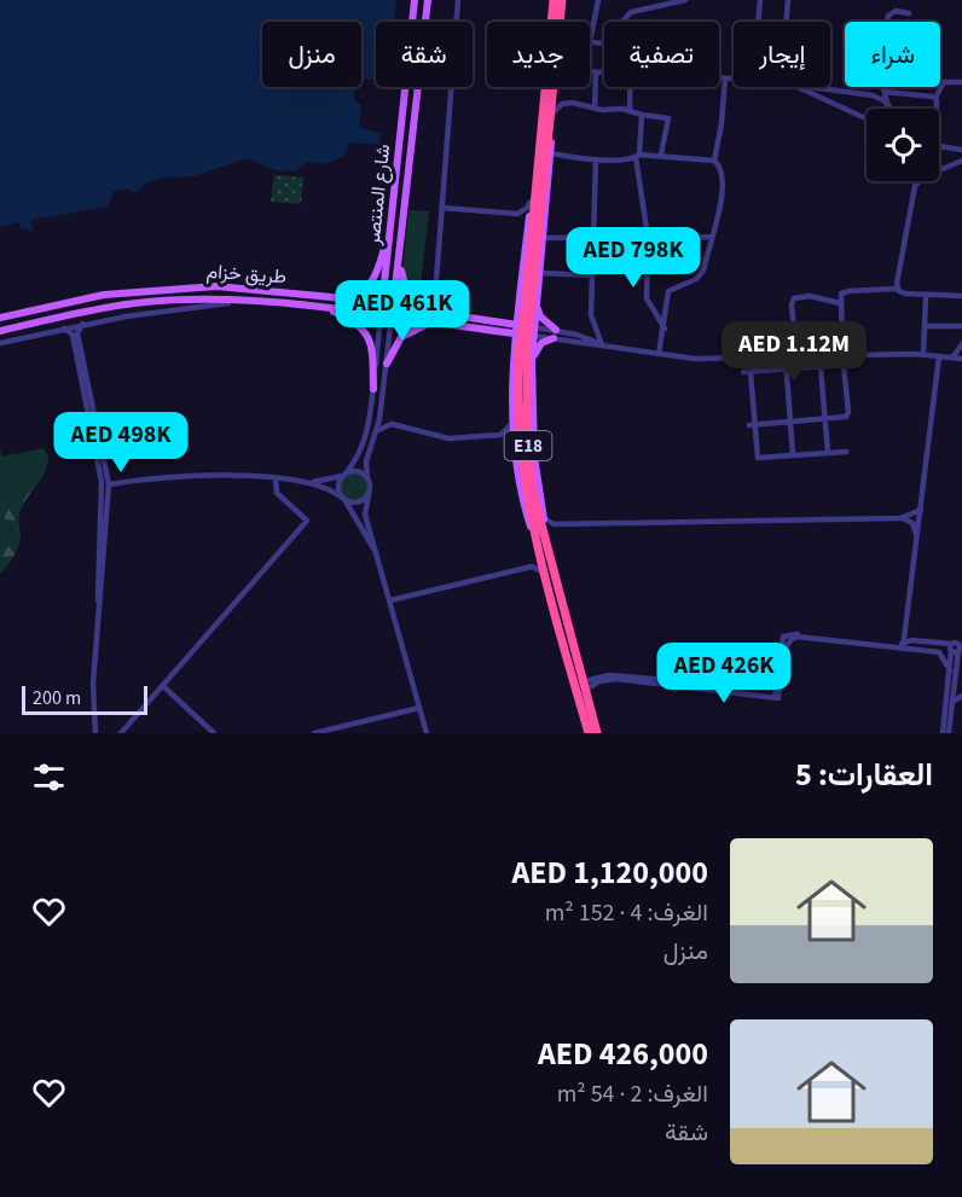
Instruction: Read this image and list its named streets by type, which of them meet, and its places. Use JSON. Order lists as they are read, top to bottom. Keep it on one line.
{"streets":{"highway":["E18"],"main road":["شارع المنتصر","طريق خزام"]},"crossings":[["شارع المنتصر","طريق خزام"]],"scale_bar":"200 m","page":{"chip":["شراء","إيجار","تصفية","جديد","شقة","منزل"],"price":["AED 798K","AED 461K","AED 1.12M","AED 498K","AED 426K"],"scale":"200 m","heading":"العقارات: 5","list":[{"name":"AED 1,120,000","note":"الغرف: 4 · 152 m² · منزل"},{"name":"AED 426,000","note":"الغرف: 2 · 54 m² · شقة"}]}}
